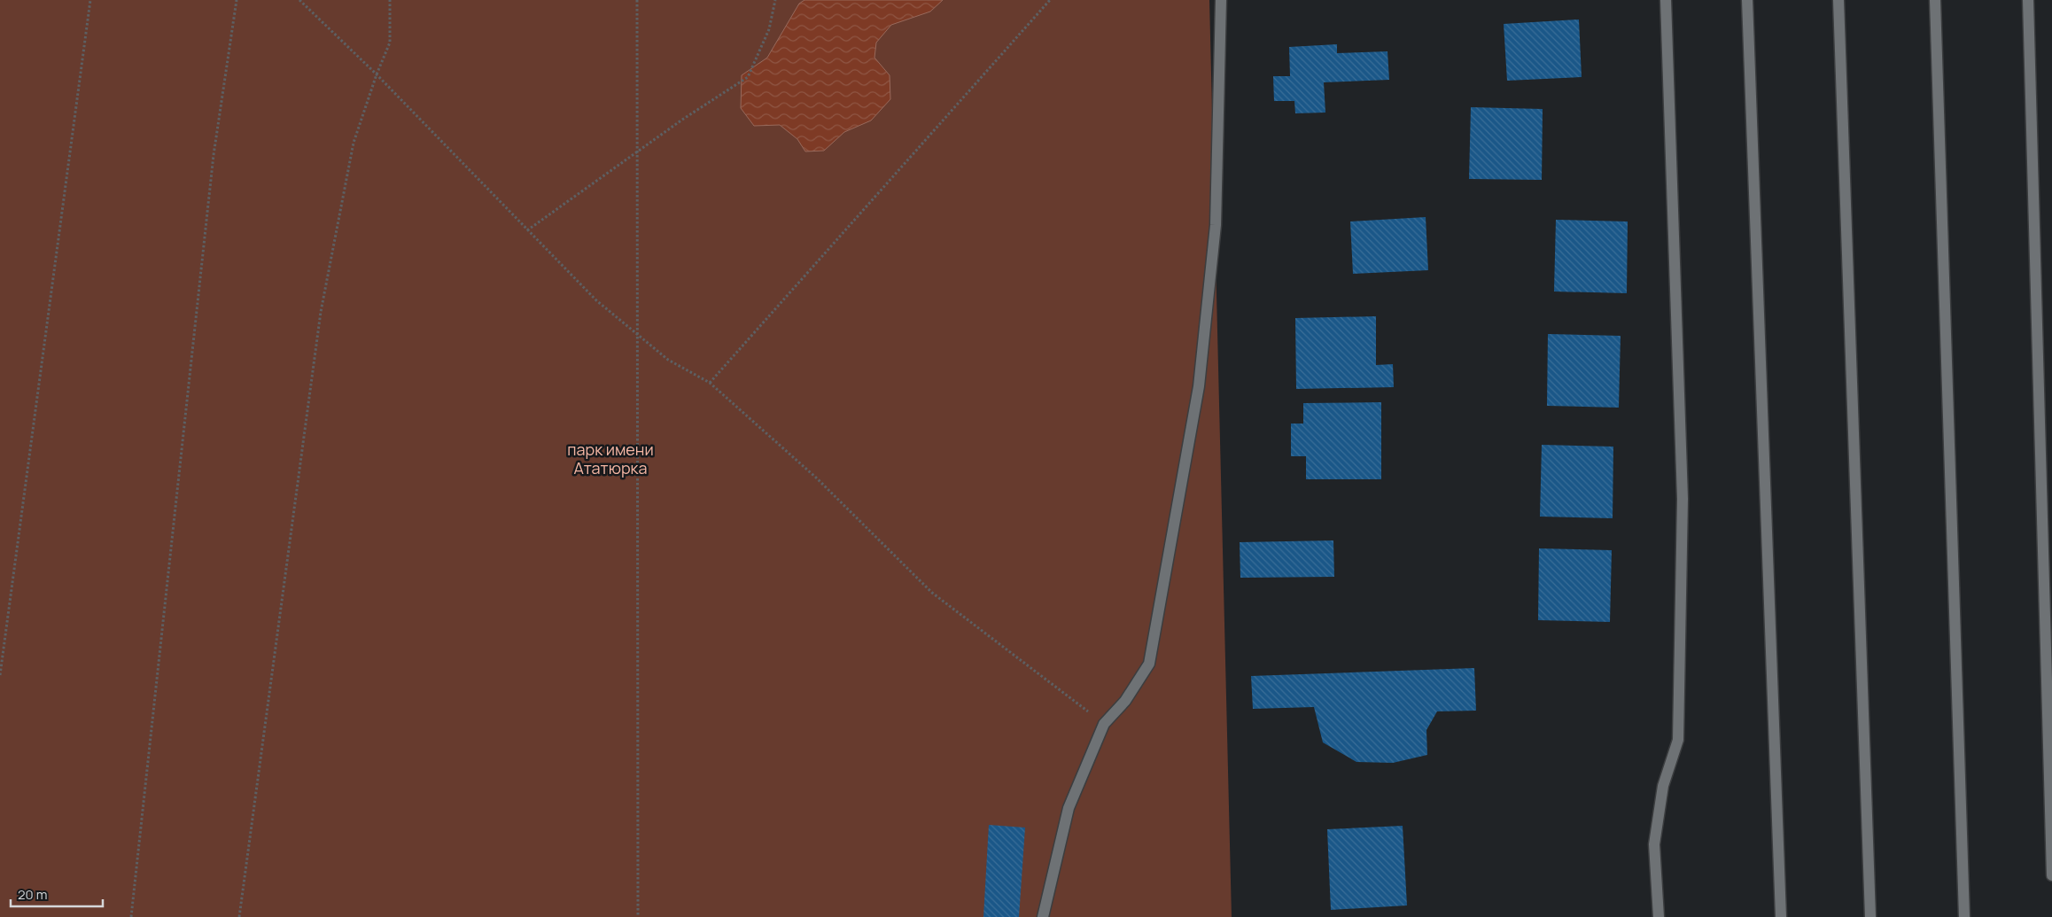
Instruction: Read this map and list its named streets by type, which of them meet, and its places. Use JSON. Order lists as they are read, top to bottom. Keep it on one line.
{"parks":["парк имени Ататюрка"],"scale_bar":"20 m"}
